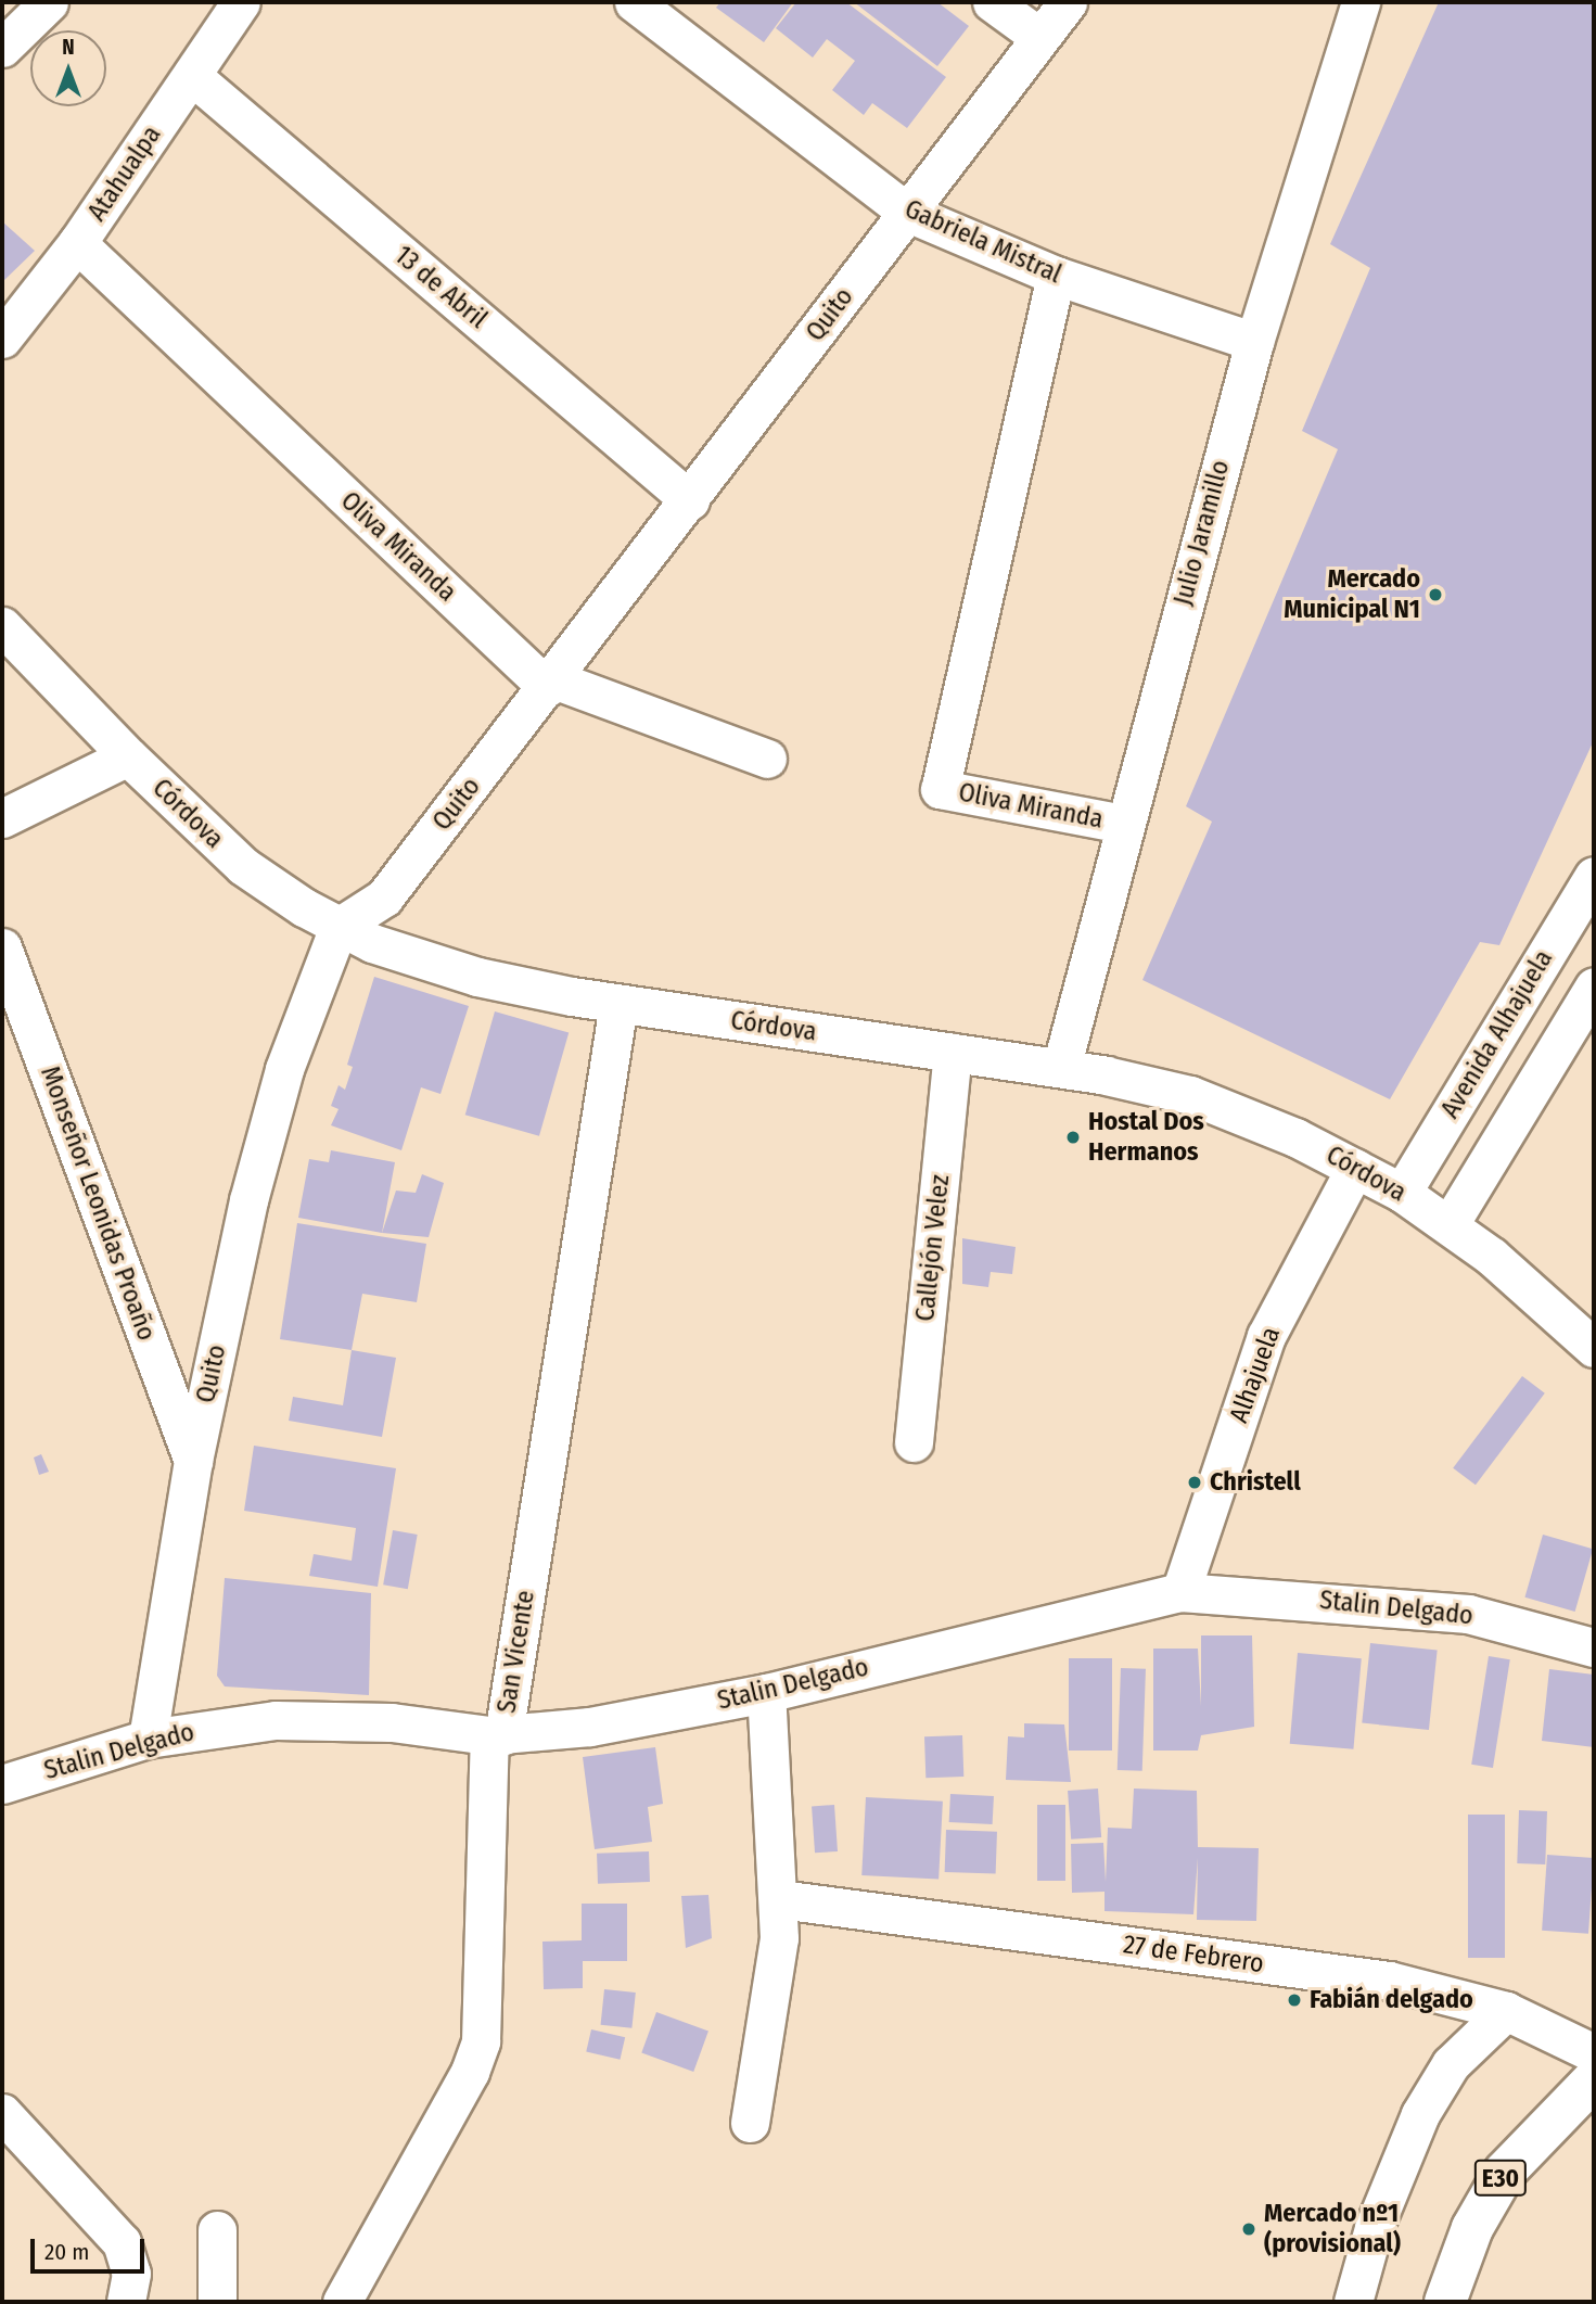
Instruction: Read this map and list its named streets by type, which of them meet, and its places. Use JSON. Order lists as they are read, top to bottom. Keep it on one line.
{"streets":{"highway":["E30"],"street":["Atahualpa","Gabriela Mistral","13 de Abril","Quito","Julio Jaramillo","Oliva Miranda","Córdova","Avenida Alhajuela","Monseñor Leonidas Proaño","Callejón Velez","Alhajuela","Stalin Delgado","San Vicente","27 de Febrero"]},"crossings":[["Atahualpa","13 de Abril"],["Atahualpa","Oliva Miranda"],["Gabriela Mistral","Quito"],["Gabriela Mistral","Julio Jaramillo"],["Gabriela Mistral","Oliva Miranda"],["13 de Abril","Quito"],["Quito","Oliva Miranda"],["Quito","Córdova"],["Quito","Monseñor Leonidas Proaño"],["Quito","Stalin Delgado"],["Julio Jaramillo","Oliva Miranda"],["Julio Jaramillo","Córdova"],["Córdova","Avenida Alhajuela"],["Córdova","Callejón Velez"],["Córdova","Alhajuela"],["Córdova","San Vicente"],["Alhajuela","Stalin Delgado"],["Stalin Delgado","San Vicente"]],"places":["Mercado Municipal N1","Hostal Dos Hermanos","Christell","Fabián delgado","Mercado nº1 (provisional)"],"scale_bar":"20 m","north":"top"}
